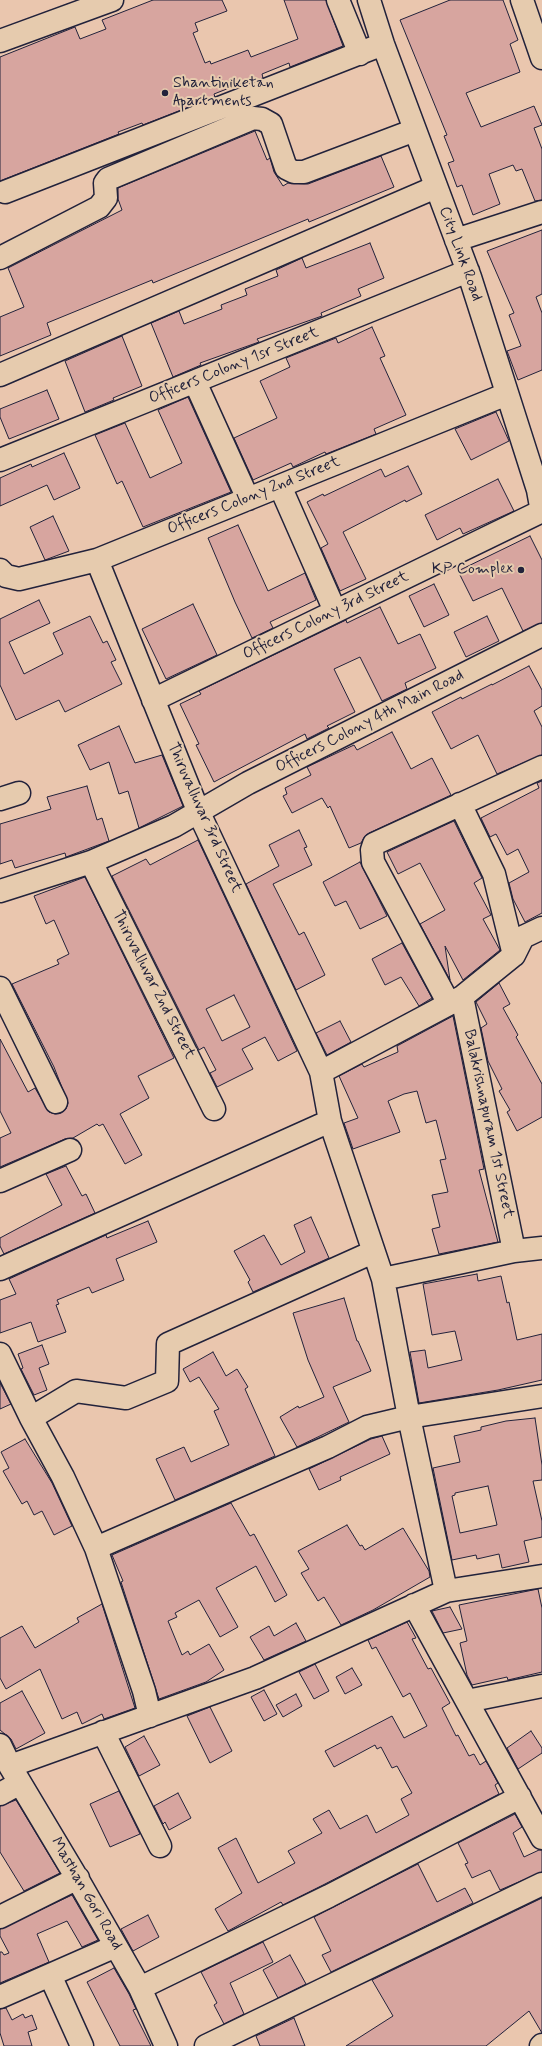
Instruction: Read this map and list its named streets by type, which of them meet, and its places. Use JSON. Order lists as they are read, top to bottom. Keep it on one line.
{"streets":{"street":["City Link Road","Officers Colony 1sr Street","Officers Colony 2nd Street","Officers Colony 3rd Street","Officers Colony 4th Main Road","Thiruvalluvar 3rd Street","Thiruvalluvar 2nd Street","Balakrishnapuram 1st Street","Masthan Gori Road"]},"crossings":[["City Link Road","Officers Colony 1sr Street"],["City Link Road","Officers Colony 2nd Street"],["City Link Road","Officers Colony 3rd Street"],["Officers Colony 2nd Street","Thiruvalluvar 3rd Street"],["Officers Colony 3rd Street","Thiruvalluvar 3rd Street"],["Officers Colony 4th Main Road","Thiruvalluvar 3rd Street"],["Officers Colony 4th Main Road","Thiruvalluvar 2nd Street"]],"places":["Shantiniketan Apartments","KP Complex"]}
